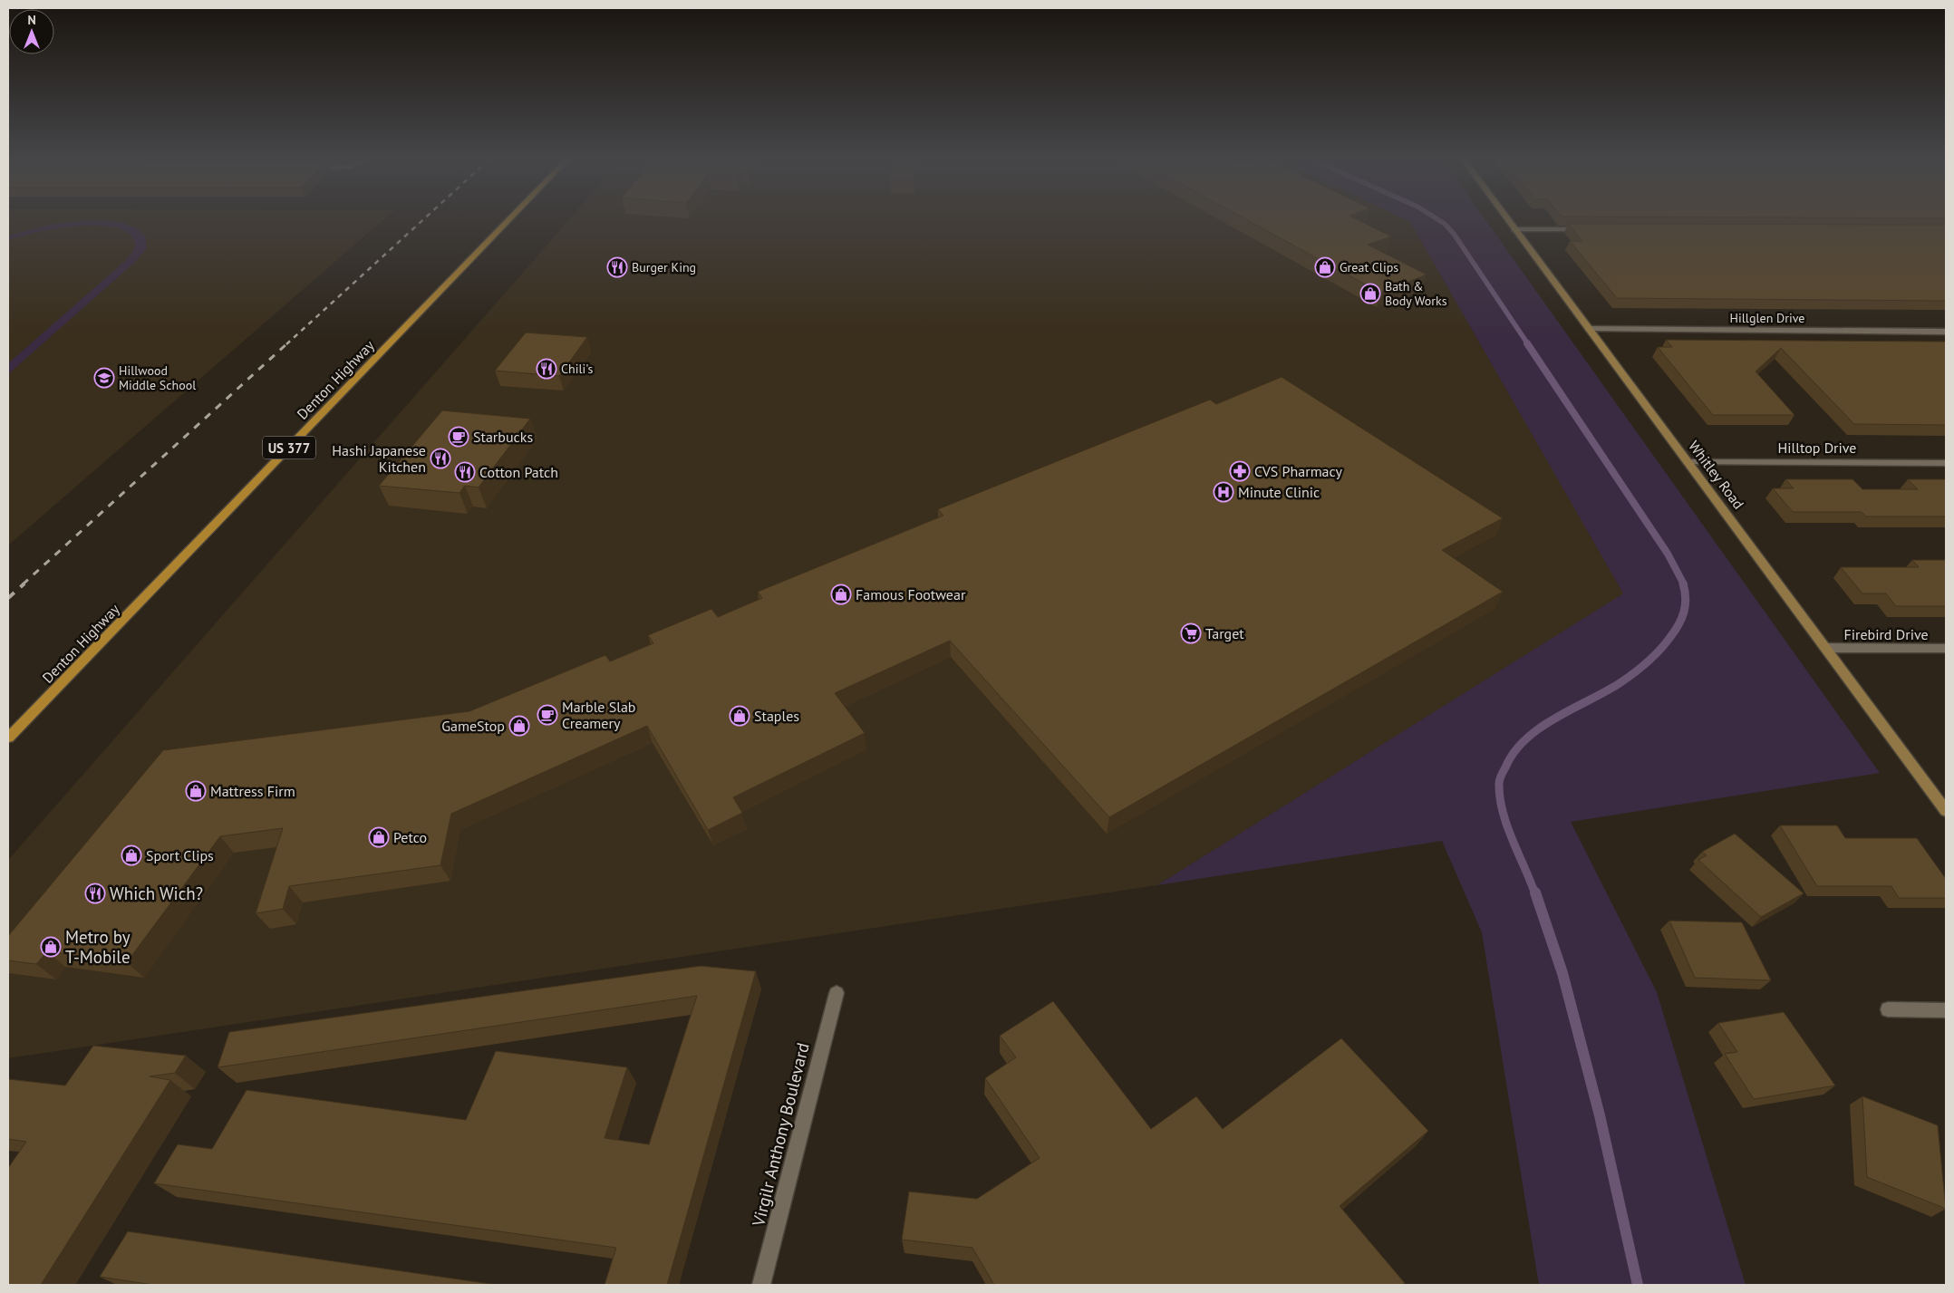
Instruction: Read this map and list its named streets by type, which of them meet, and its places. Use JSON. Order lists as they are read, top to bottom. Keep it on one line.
{"streets":{"main road":["Denton Highway","US 377"],"street":["Hillglen Drive","Hilltop Drive","Whitley Road","Firebird Drive","Virgilr Anthony Boulevard"]},"crossings":[["Hillglen Drive","Whitley Road"],["Hilltop Drive","Whitley Road"],["Whitley Road","Firebird Drive"]],"places":{"restaurant":["Burger King","Chili's","Hashi Japanese Kitchen","Cotton Patch","Which Wich?"],"shop":["Great Clips","Bath & Body Works","Famous Footwear","Staples","GameStop","Mattress Firm","Petco","Sport Clips","Metro by T-Mobile"],"school or university":["Hillwood Middle School"],"cafe":["Starbucks","Marble Slab Creamery"],"pharmacy":["CVS Pharmacy"],"hospital":["Minute Clinic"],"supermarket":["Target"]},"north":"top"}
